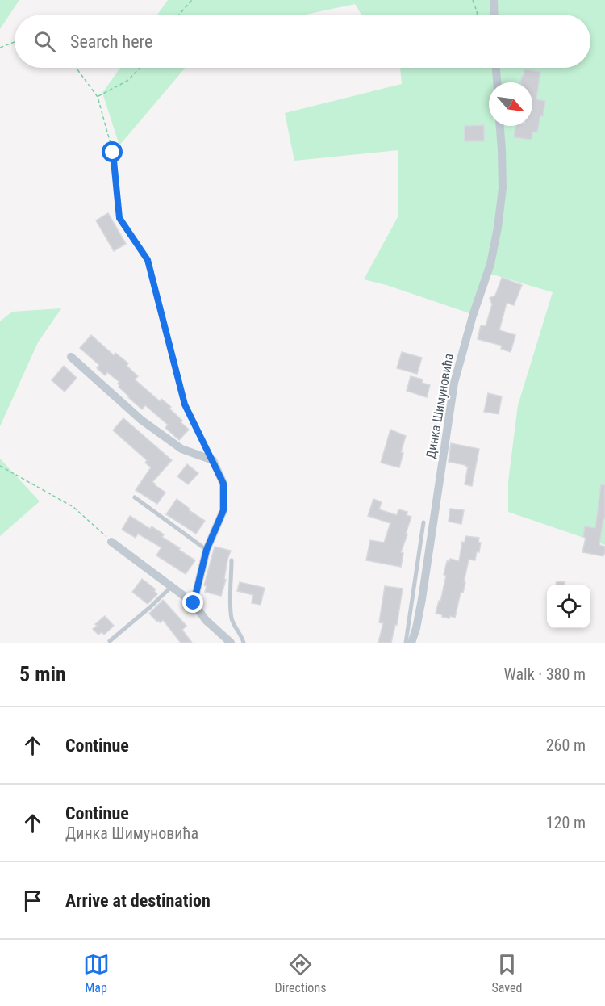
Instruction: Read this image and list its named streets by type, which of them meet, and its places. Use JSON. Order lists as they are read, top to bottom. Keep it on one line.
{"streets":{"street":["Динка Шимуновића"]},"north":"bottom right","page":{"search":"Search here","heading":["5 min","Walk · 380 m"],"list":[["Continue","260 m"],["Continue","Динка Шимуновића","120 m"],"Arrive at destination"],"nav":["Map","Directions","Saved"]}}
